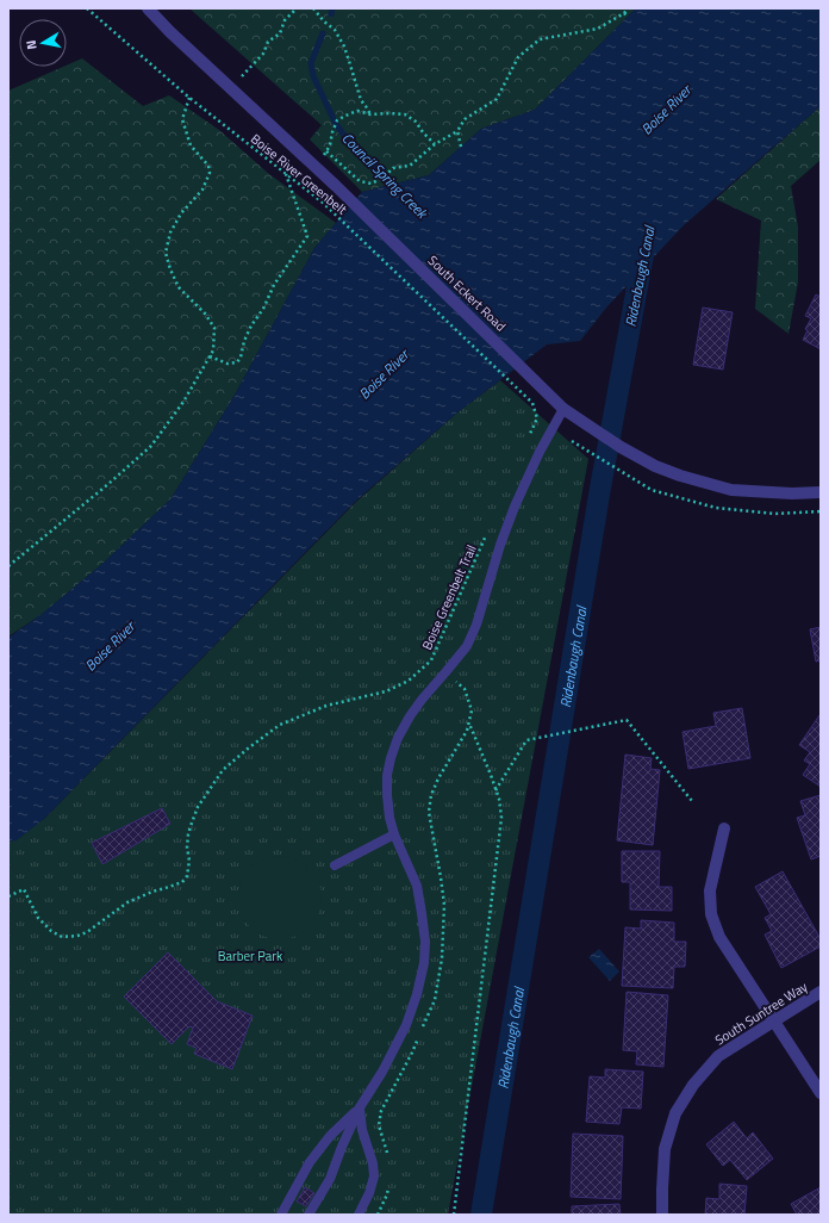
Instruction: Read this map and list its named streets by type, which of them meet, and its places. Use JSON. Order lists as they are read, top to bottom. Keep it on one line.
{"streets":{"street":["South Eckert Road","South Suntree Way"],"path":["Boise River Greenbelt","Boise Greenbelt Trail"]},"water":["Boise River","Council Spring Creek","Ridenbaugh Canal"],"parks":["Barber Park"],"north":"left"}
